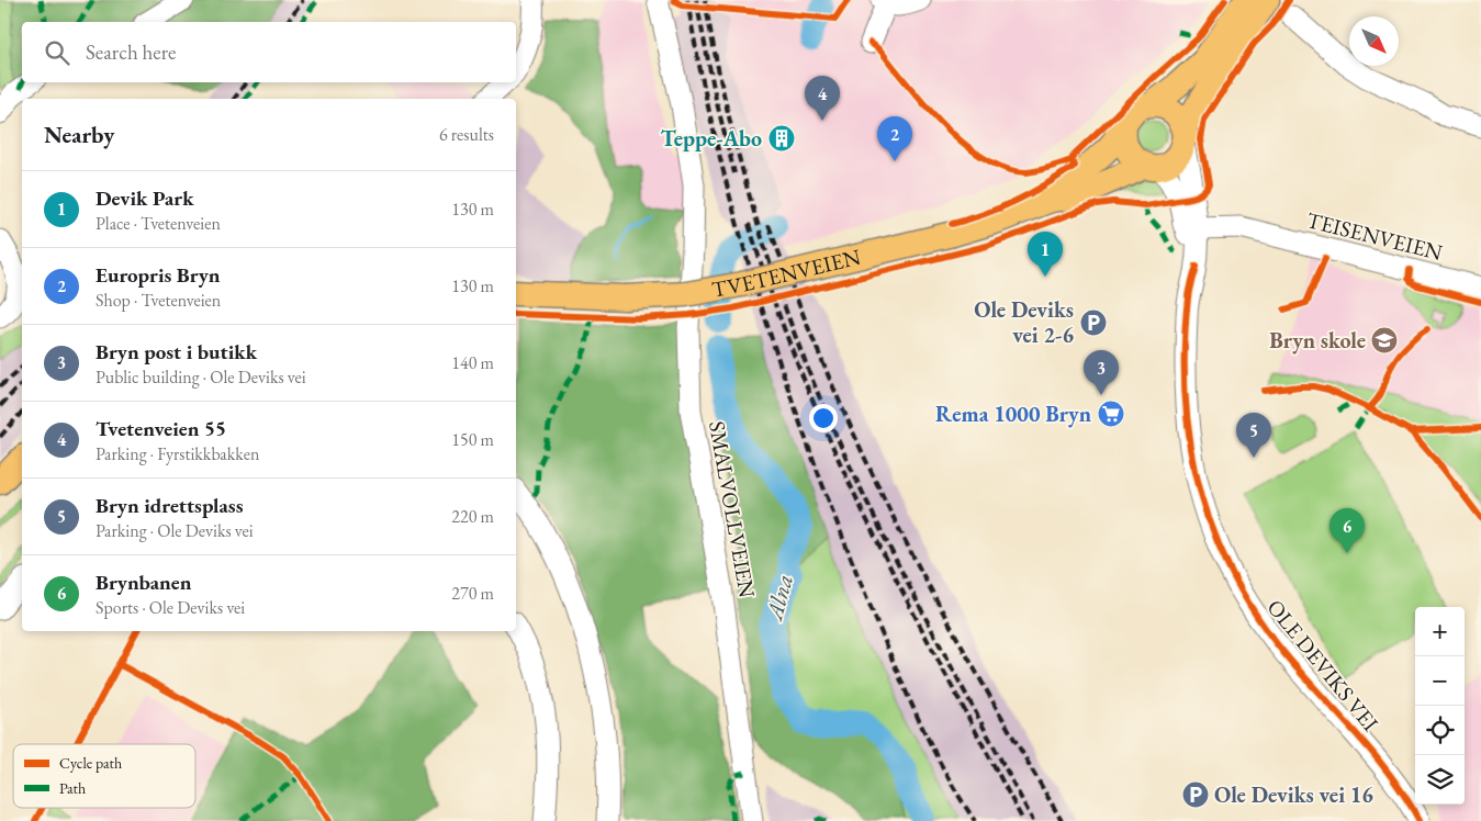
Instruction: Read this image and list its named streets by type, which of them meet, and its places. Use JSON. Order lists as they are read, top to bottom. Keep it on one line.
{"streets":{"main road":["TVETENVEIEN"],"street":["TEISENVEIEN","SMALVOLLVEIEN","OLE DEVIKS VEI"]},"crossings":[["TEISENVEIEN","OLE DEVIKS VEI"],["TVETENVEIEN","OLE DEVIKS VEI"]],"water":["Alna"],"places":{"building":["Teppe-Abo"],"parking":["Ole Deviks vei 2-6","Ole Deviks vei 16"],"school or university":["Bryn skole"],"supermarket":["Rema 1000 Bryn"]},"legend":["Cycle path","Path"],"north":"bottom right","page":{"search":"Search here","pins":["4","2","1","3","5","6"],"heading":["Nearby","6 results"],"list":[{"mark":"1","name":"Devik Park","note":"Place · Tvetenveien","value":"130 m"},{"mark":"2","name":"Europris Bryn","note":"Shop · Tvetenveien","value":"130 m"},{"mark":"3","name":"Bryn post i butikk","note":"Public building · Ole Deviks vei","value":"140 m"},{"mark":"4","name":"Tvetenveien 55","note":"Parking · Fyrstikkbakken","value":"150 m"},{"mark":"5","name":"Bryn idrettsplass","note":"Parking · Ole Deviks vei","value":"220 m"},{"mark":"6","name":"Brynbanen","note":"Sports · Ole Deviks vei","value":"270 m"}],"map_buttons":["+","−"]}}
